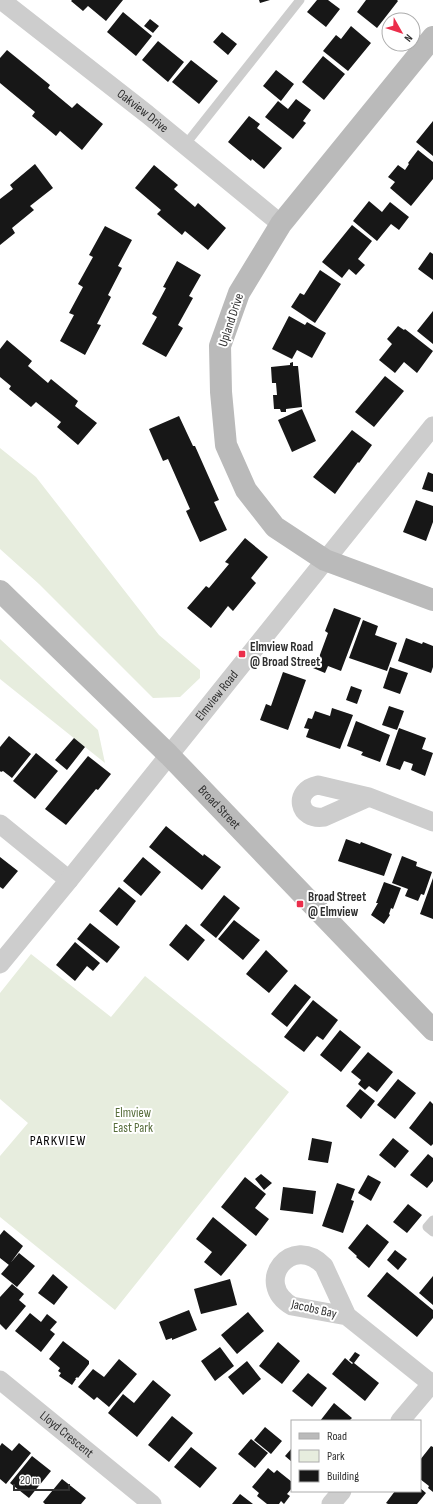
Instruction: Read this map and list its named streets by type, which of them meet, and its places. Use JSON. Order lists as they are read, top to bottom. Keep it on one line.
{"streets":{"street":["Oakview Drive","Upland Drive","Elmview Road","Broad Street","Jacobs Bay","Lloyd Crescent"]},"crossings":[["Oakview Drive","Upland Drive"],["Upland Drive","Elmview Road"],["Elmview Road","Broad Street"]],"districts":["PARKVIEW"],"parks":["Elmview East Park"],"places":{"transit":["Elmview Road @ Broad Street","Broad Street @ Elmview"]},"legend":["Road","Park","Building"],"scale_bar":"20 m","north":"bottom right"}
